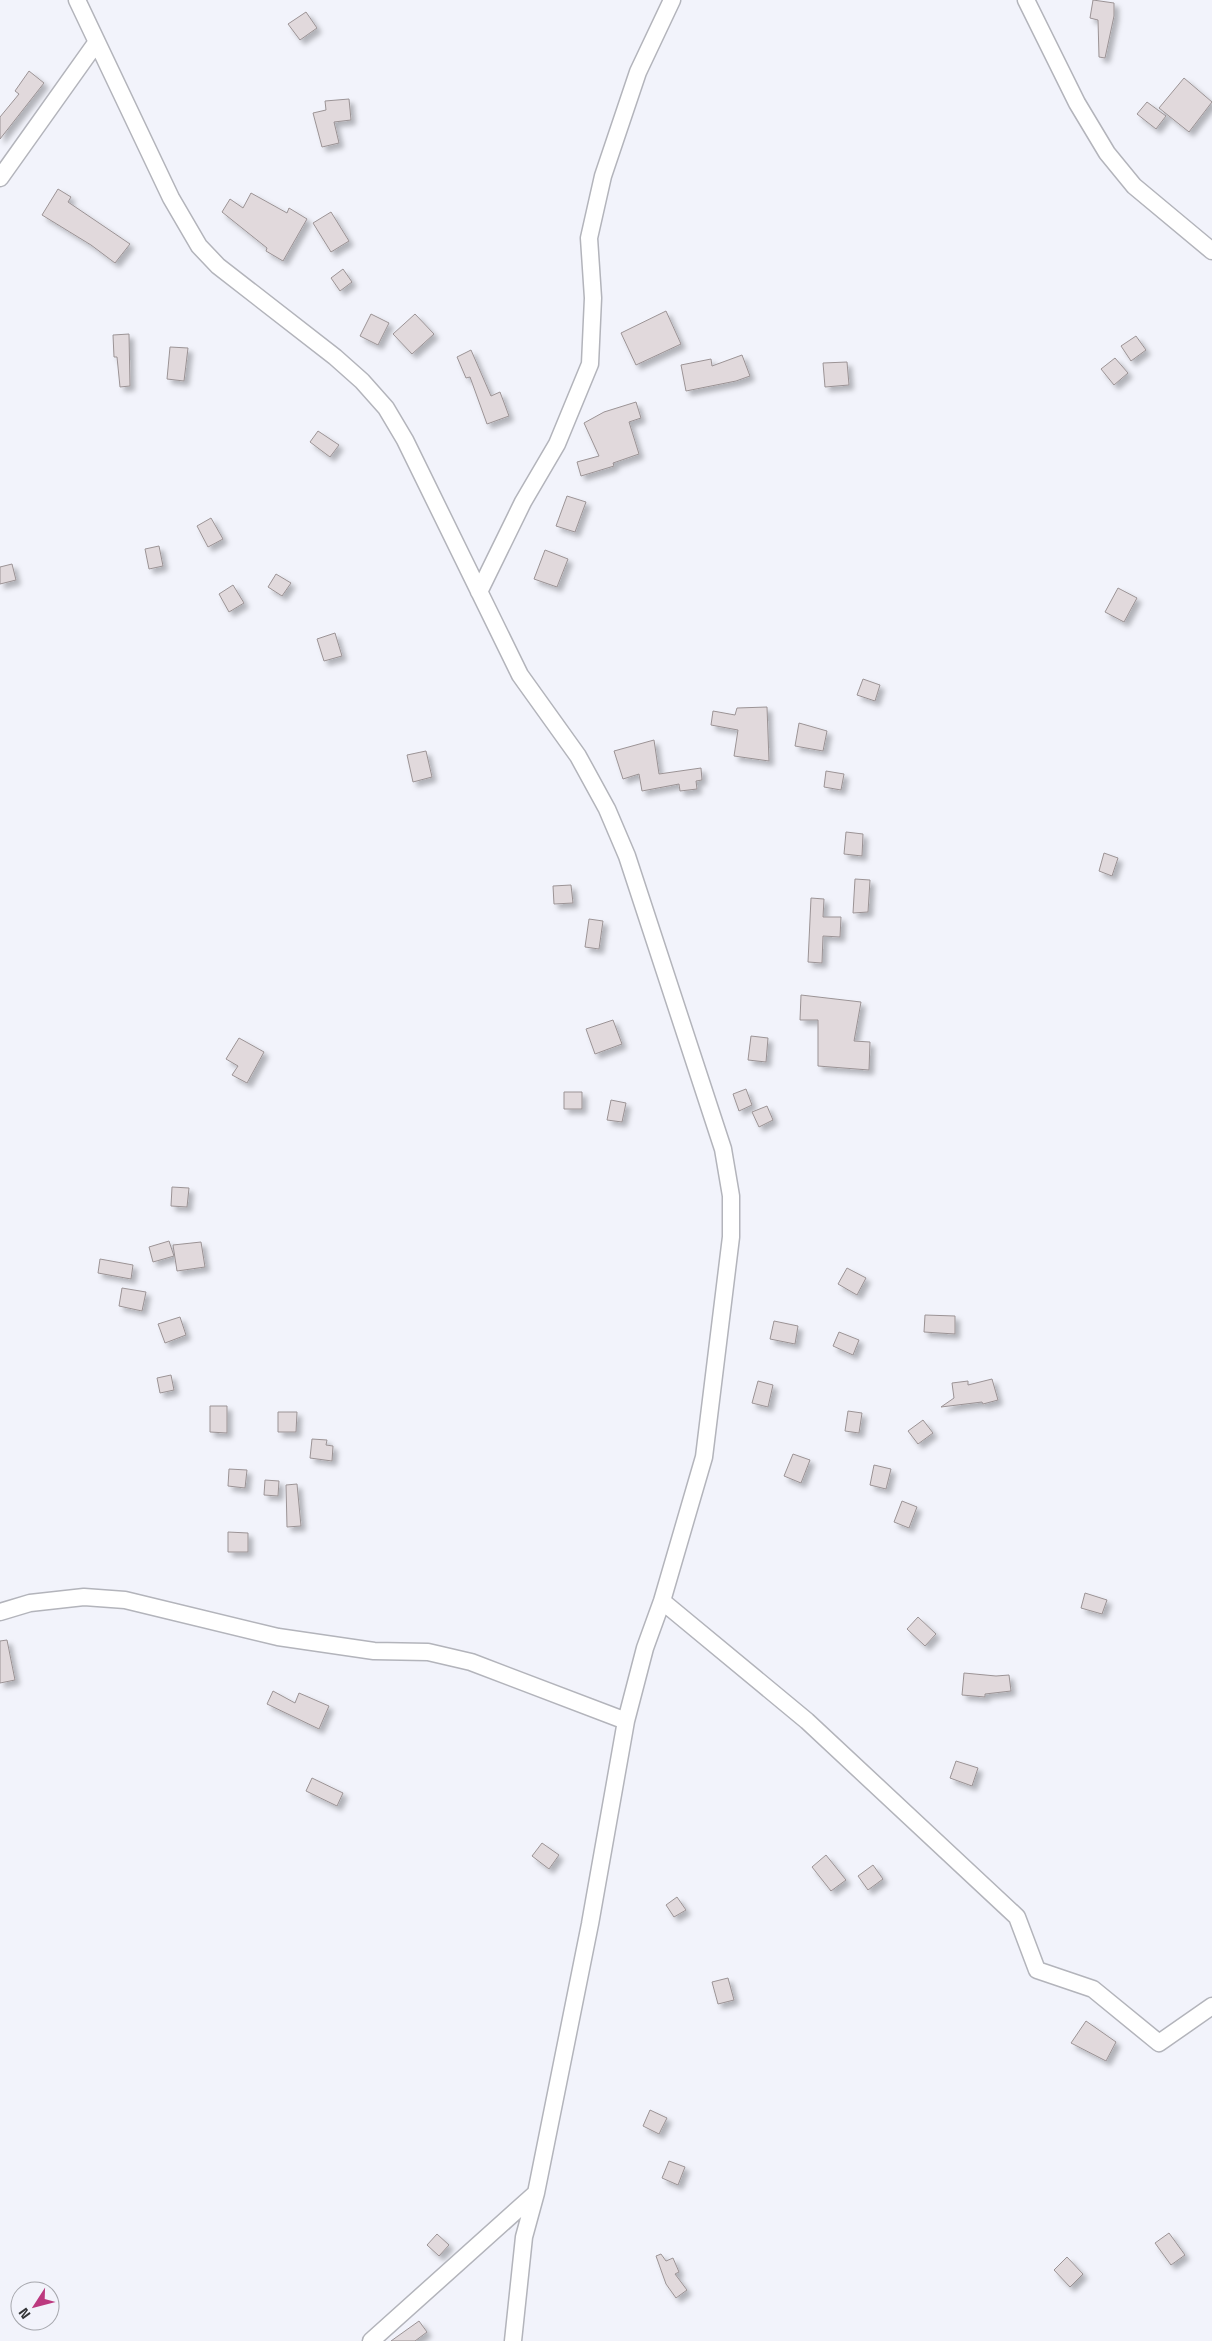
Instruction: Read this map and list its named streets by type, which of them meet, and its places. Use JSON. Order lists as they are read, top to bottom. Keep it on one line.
{"north":"bottom left"}
